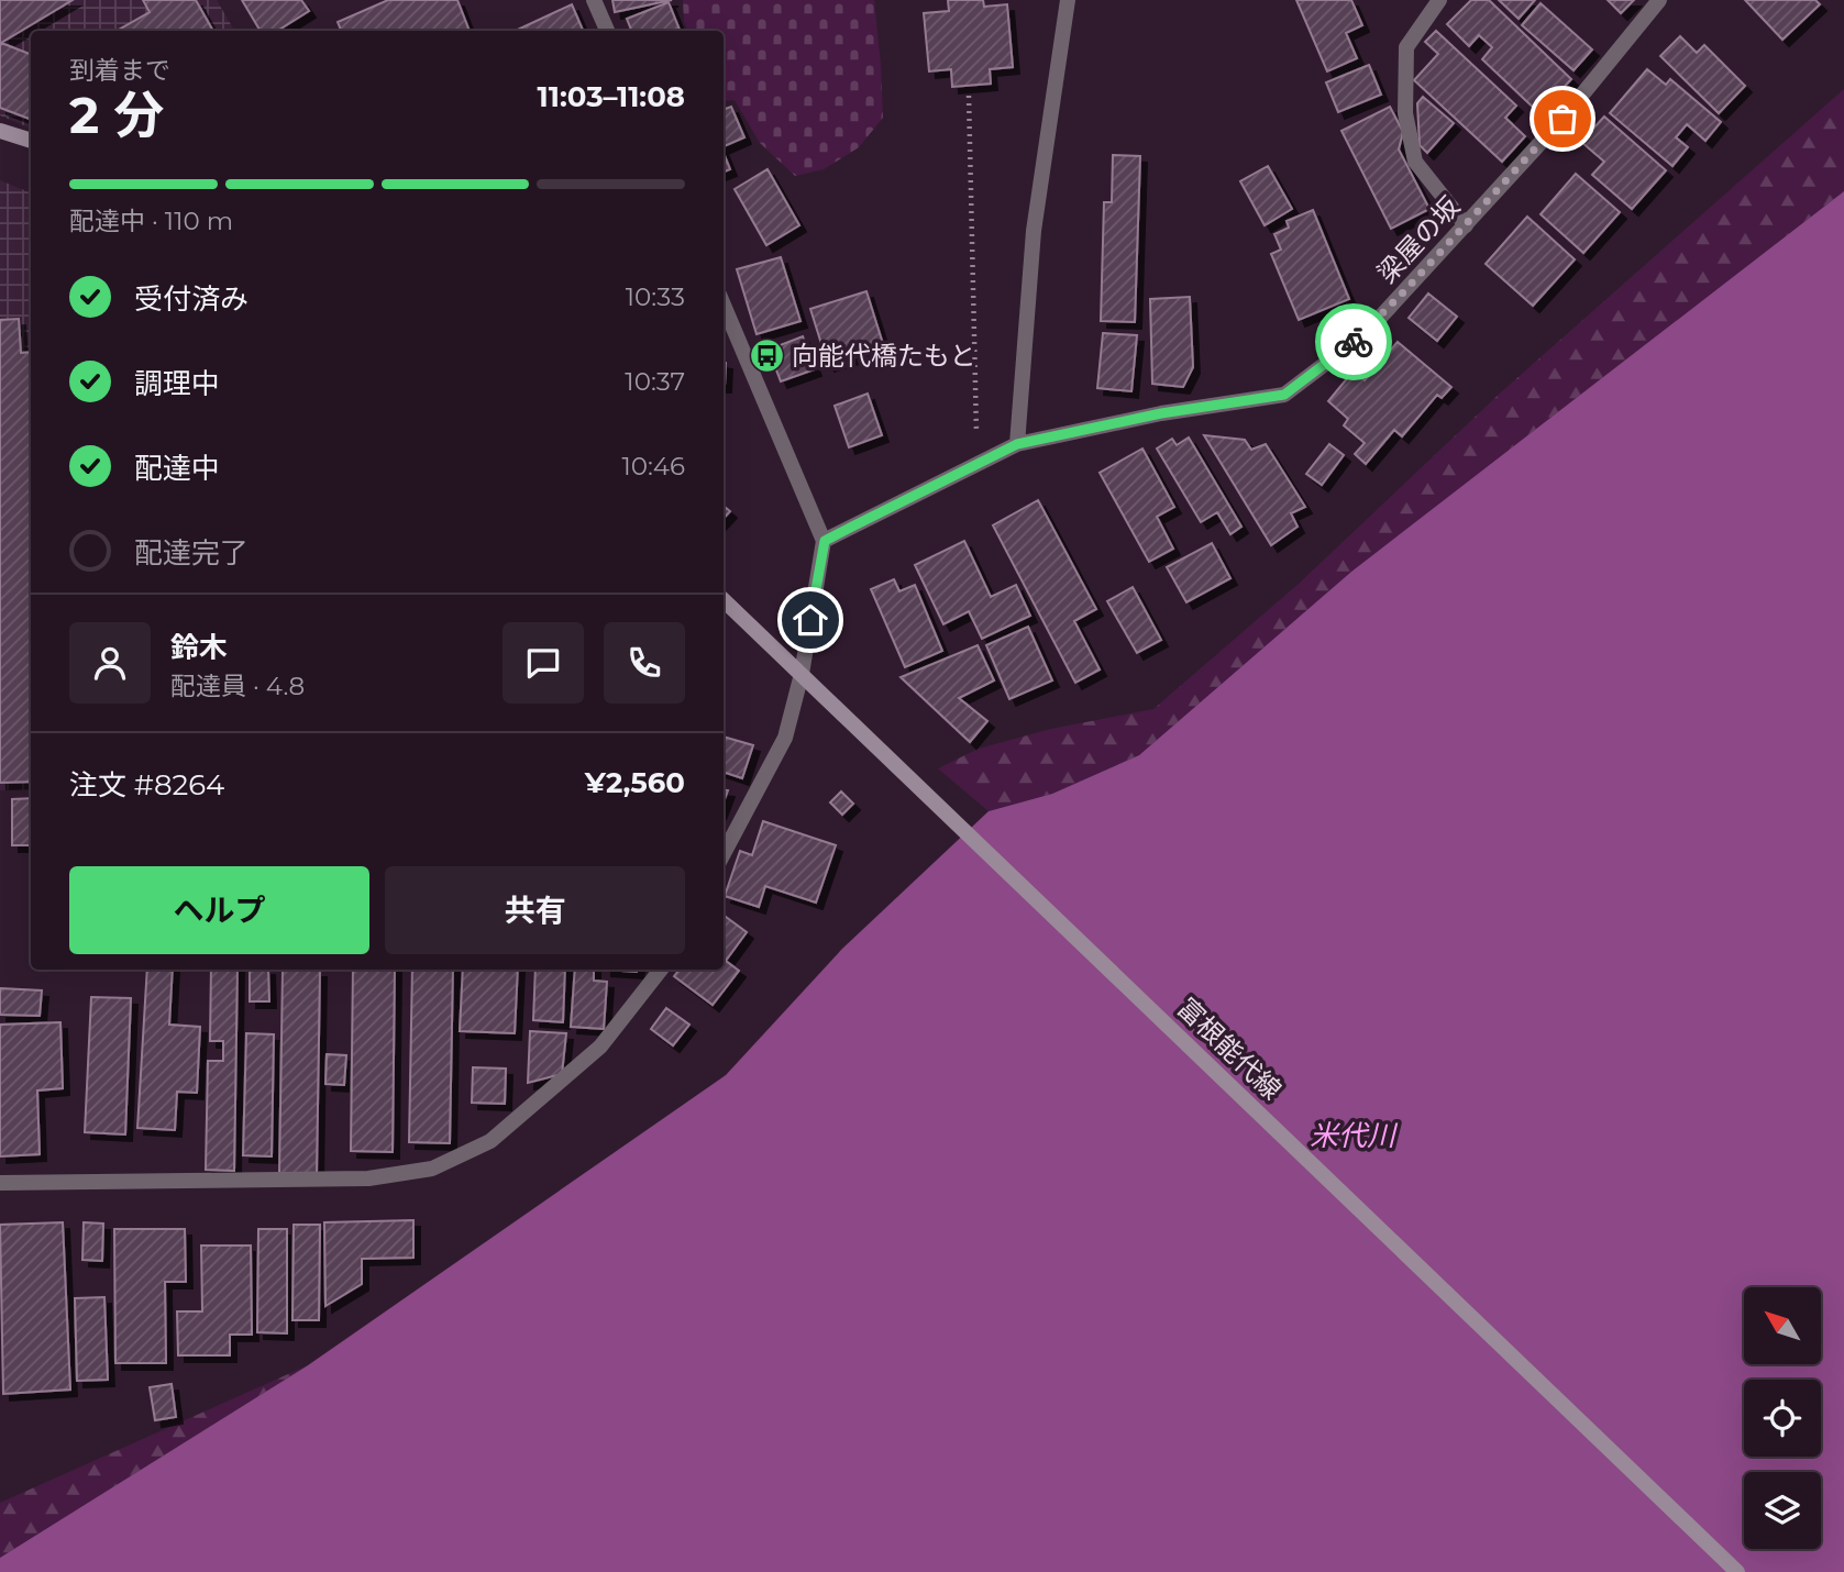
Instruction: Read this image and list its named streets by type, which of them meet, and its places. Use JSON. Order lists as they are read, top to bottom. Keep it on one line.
{"streets":{"main road":["富根能代線"],"street":["梁屋の坂"]},"water":["米代川"],"places":{"bus stop":["向能代橋たもと"]},"north":"top left","page":{"heading":["2 分","到着まで","11:03–11:08"],"panel":["鈴木","配達員 · 4.8","注文 #8264","¥2,560"],"bar":"配達中 · 110 m","list":[["受付済み","10:33"],["調理中","10:37"],["配達中","10:46"],"配達完了"],"buttons":["ヘルプ","共有"]}}
